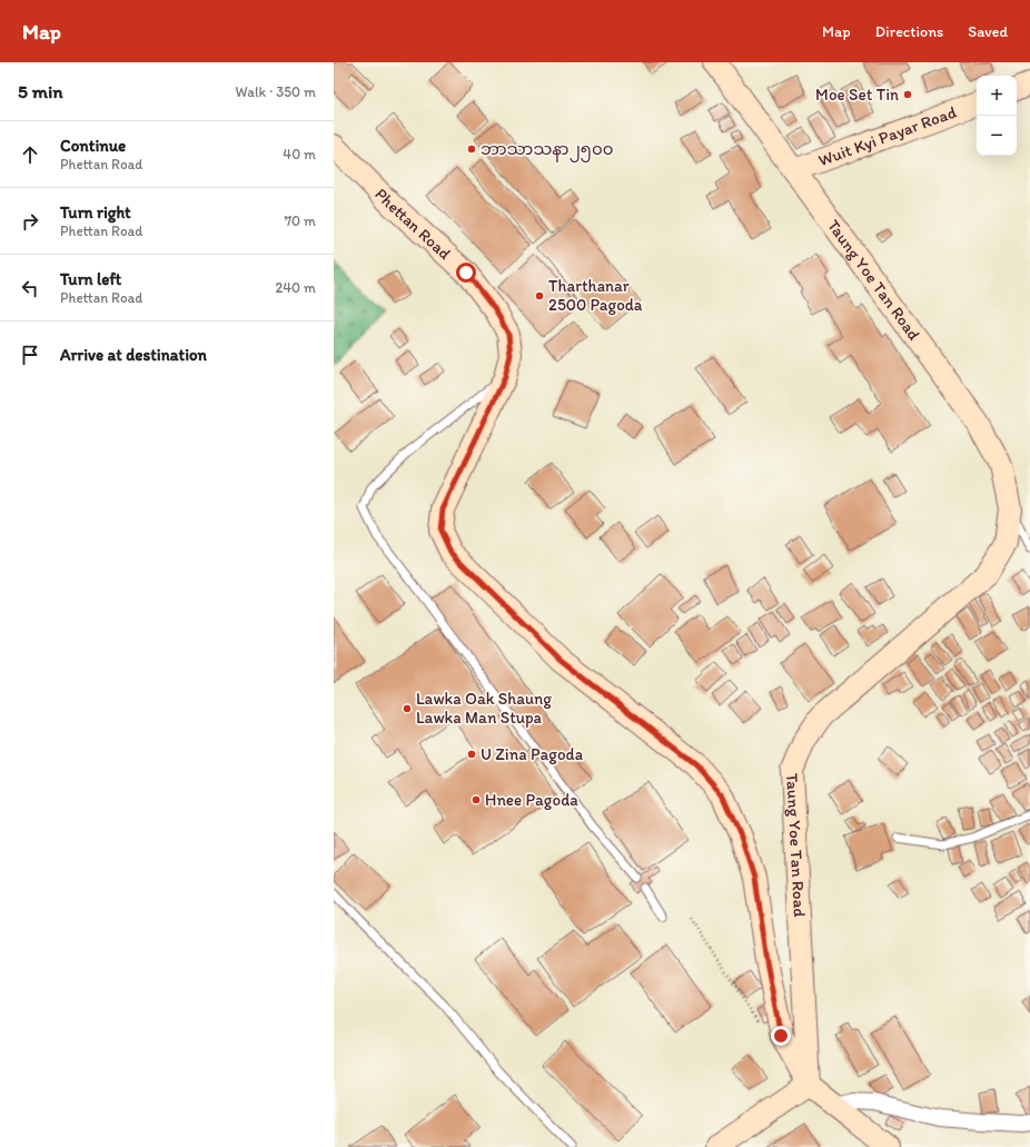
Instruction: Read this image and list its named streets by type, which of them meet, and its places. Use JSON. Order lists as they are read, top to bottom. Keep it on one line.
{"streets":{"street":["Wuit Kyi Payar Road","Phettan Road","Taung Yoe Tan Road"]},"crossings":[["Wuit Kyi Payar Road","Taung Yoe Tan Road"],["Phettan Road","Taung Yoe Tan Road"]],"places":["Moe Set Tin","ဘာသာသနာ၂၅၀၀","Tharthanar 2500 Pagoda","Lawka Oak Shaung Lawka Man Stupa","U Zina Pagoda","Hnee Pagoda"],"page":{"header":"Map","nav":["Map","Directions","Saved"],"heading":["5 min","Walk · 350 m"],"map_buttons":["+","−"],"list":[["Continue","Phettan Road","40 m"],["Turn right","Phettan Road","70 m"],["Turn left","Phettan Road","240 m"],"Arrive at destination"]}}
